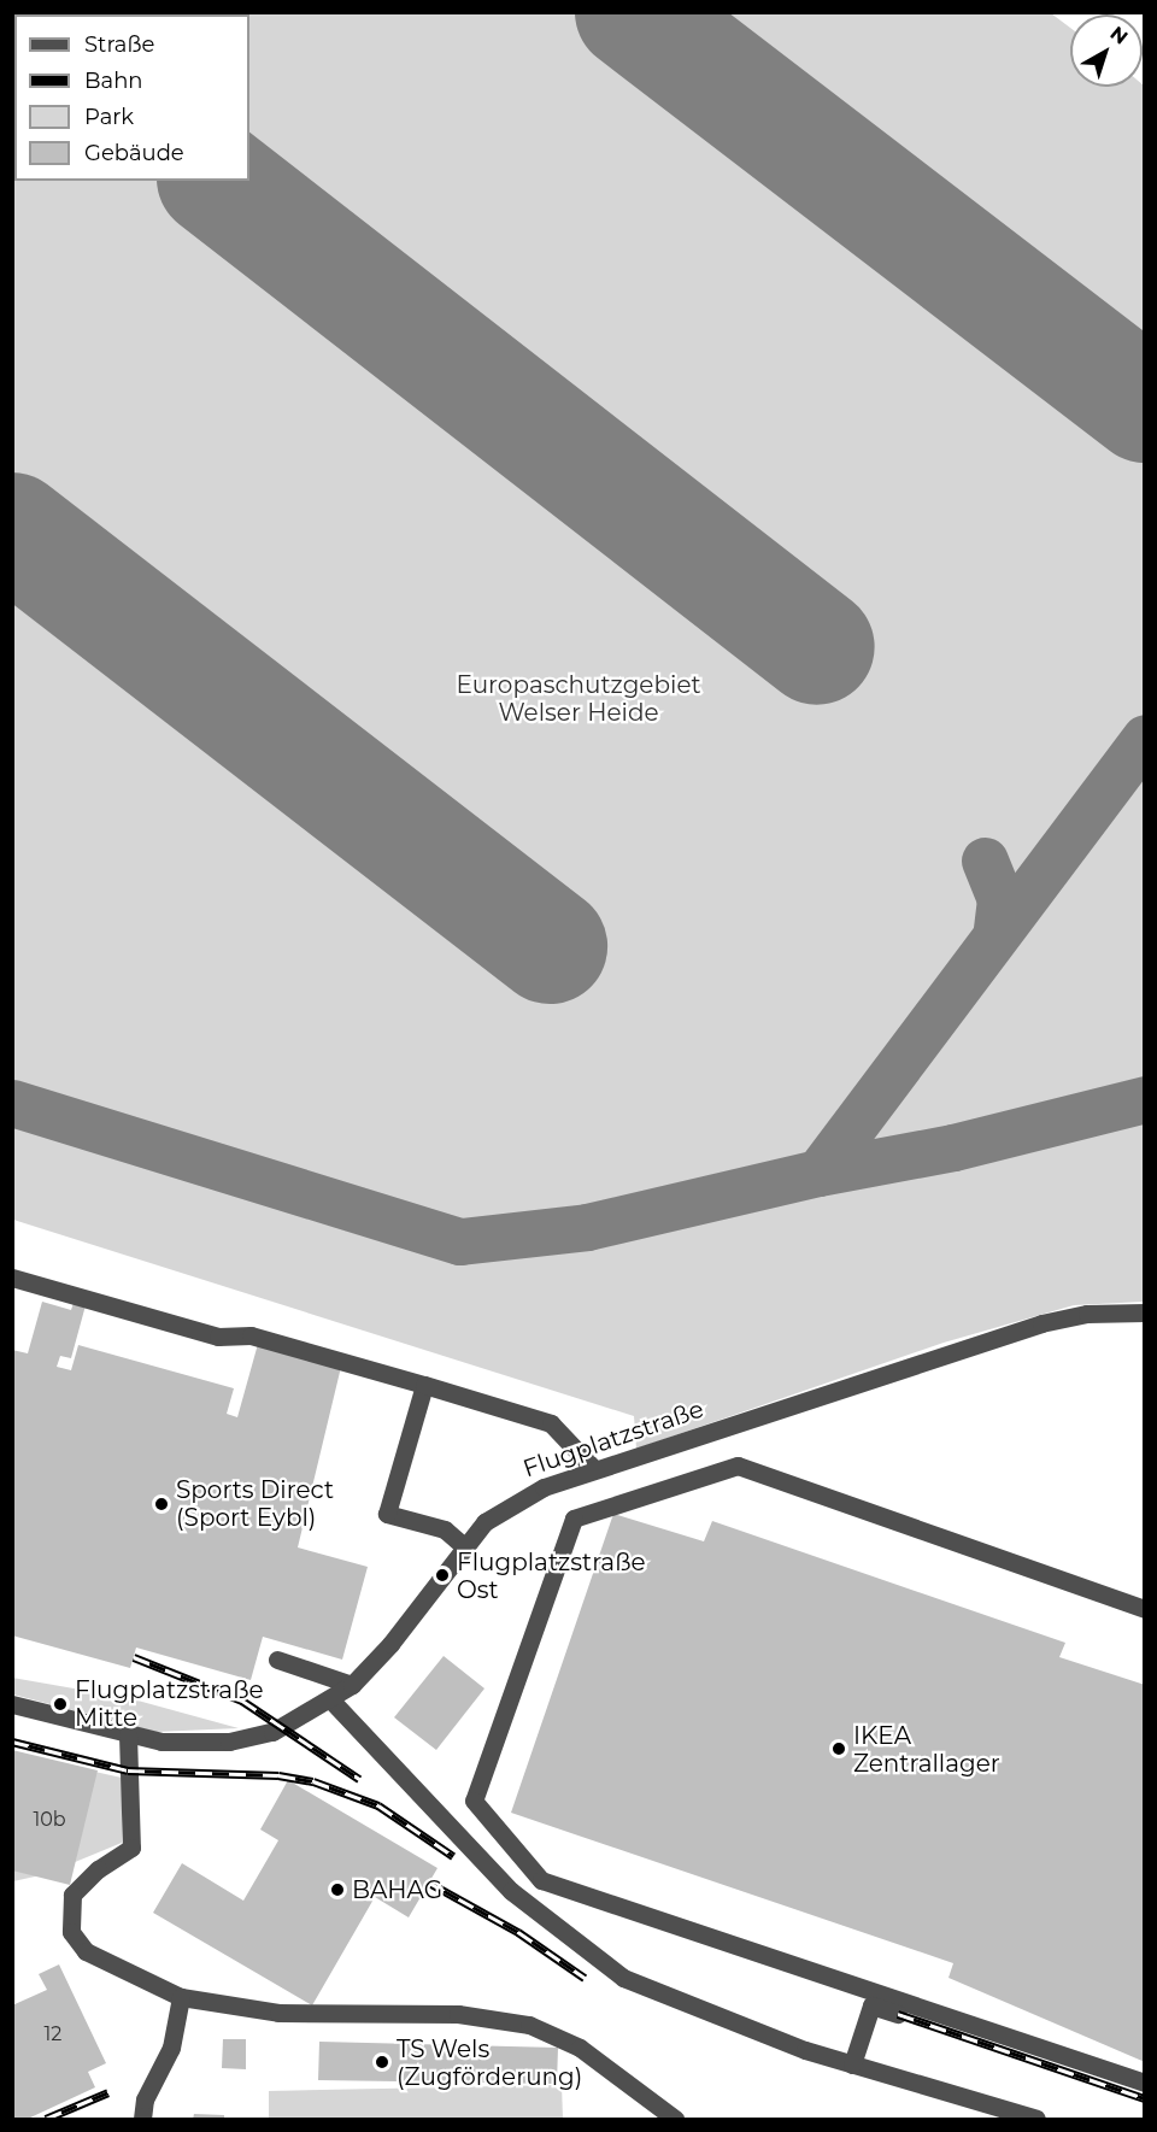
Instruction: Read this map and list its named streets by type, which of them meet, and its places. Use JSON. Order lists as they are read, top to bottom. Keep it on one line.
{"streets":{"street":["Flugplatzstraße"]},"parks":["Europaschutzgebiet Welser Heide"],"places":["Sports Direct (Sport Eybl)","Flugplatzstraße Ost","Flugplatzstraße Mitte","IKEA Zentrallager","BAHAG","TS Wels (Zugförderung)"],"house_numbers":["10b","12"],"legend":["Straße","Bahn","Park","Gebäude"],"north":"top right"}
